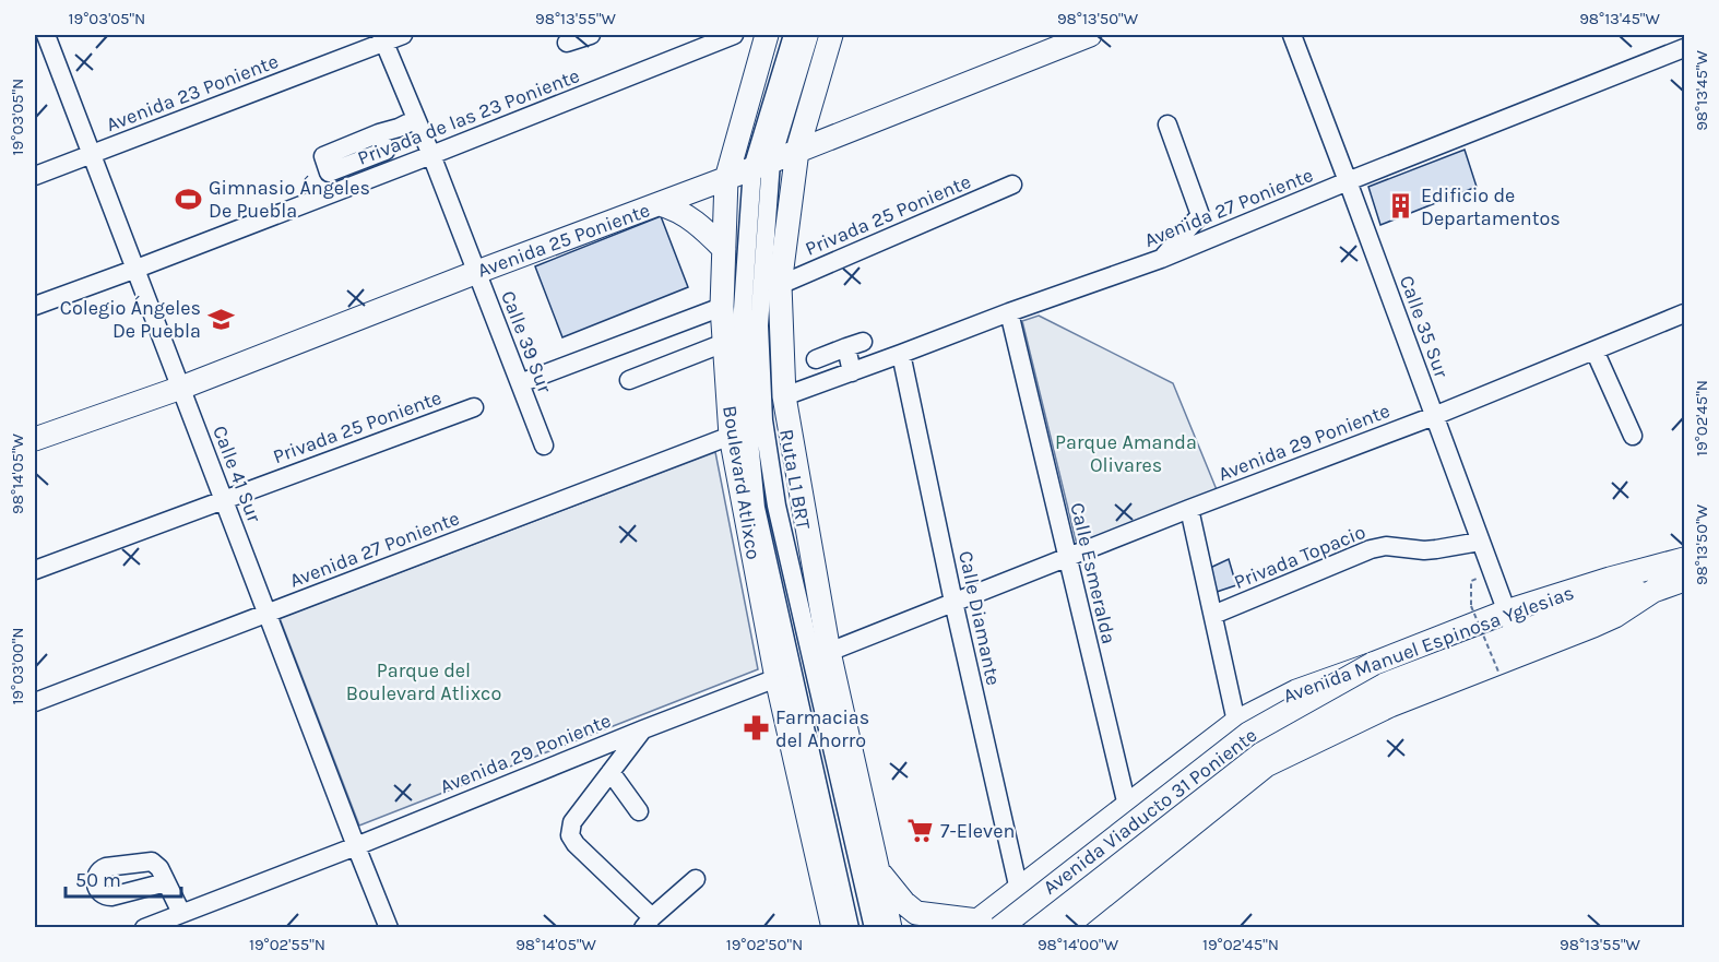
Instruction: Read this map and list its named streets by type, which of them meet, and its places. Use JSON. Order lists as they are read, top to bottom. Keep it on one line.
{"streets":{"main road":["Avenida 25 Poniente","Boulevard Atlixco","Avenida Manuel Espinosa Yglesias","Avenida Viaducto 31 Poniente"],"street":["Avenida 23 Poniente","Privada de las 23 Poniente","Avenida 27 Poniente","Privada 25 Poniente","Calle 35 Sur","Calle 39 Sur","Avenida 29 Poniente","Calle 41 Sur","Ruta L1 BRT","Privada Topacio","Calle Esmeralda","Calle Diamante"]},"crossings":[["Avenida 23 Poniente","Calle 39 Sur"],["Avenida 23 Poniente","Calle 41 Sur"],["Privada de las 23 Poniente","Calle 39 Sur"],["Privada de las 23 Poniente","Calle 41 Sur"],["Avenida 27 Poniente","Calle 35 Sur"],["Avenida 27 Poniente","Calle 41 Sur"],["Avenida 27 Poniente","Boulevard Atlixco"],["Avenida 27 Poniente","Calle Esmeralda"],["Avenida 27 Poniente","Calle Diamante"],["Privada 25 Poniente","Calle 41 Sur"],["Avenida 25 Poniente","Calle 39 Sur"],["Avenida 25 Poniente","Calle 41 Sur"],["Avenida 25 Poniente","Ruta L1 BRT"],["Avenida 25 Poniente","Boulevard Atlixco"],["Calle 35 Sur","Avenida 29 Poniente"],["Calle 35 Sur","Privada Topacio"],["Calle 35 Sur","Avenida Manuel Espinosa Yglesias"],["Calle 35 Sur","Avenida Viaducto 31 Poniente"],["Avenida 29 Poniente","Calle 41 Sur"],["Avenida 29 Poniente","Boulevard Atlixco"],["Avenida 29 Poniente","Calle Esmeralda"],["Avenida 29 Poniente","Calle Diamante"],["Calle Esmeralda","Avenida Manuel Espinosa Yglesias"],["Calle Diamante","Avenida Manuel Espinosa Yglesias"],["Avenida Manuel Espinosa Yglesias","Avenida Viaducto 31 Poniente"]],"parks":["Parque Amanda Olivares","Parque del Boulevard Atlixco"],"places":{"sports":["Gimnasio Ángeles De Puebla"],"building":["Edificio de Departamentos"],"school or university":["Colegio Ángeles De Puebla"],"pharmacy":["Farmacias del Ahorro"],"supermarket":["7-Eleven"]},"scale_bar":"50 m","coordinates":["19°03'05\"N","98°13'55\"W","98°13'50\"W","98°13'45\"W","19°02'45\"N","98°14'05\"W","19°03'00\"N","19°02'55\"N","19°02'50\"N","98°14'00\"W"]}
